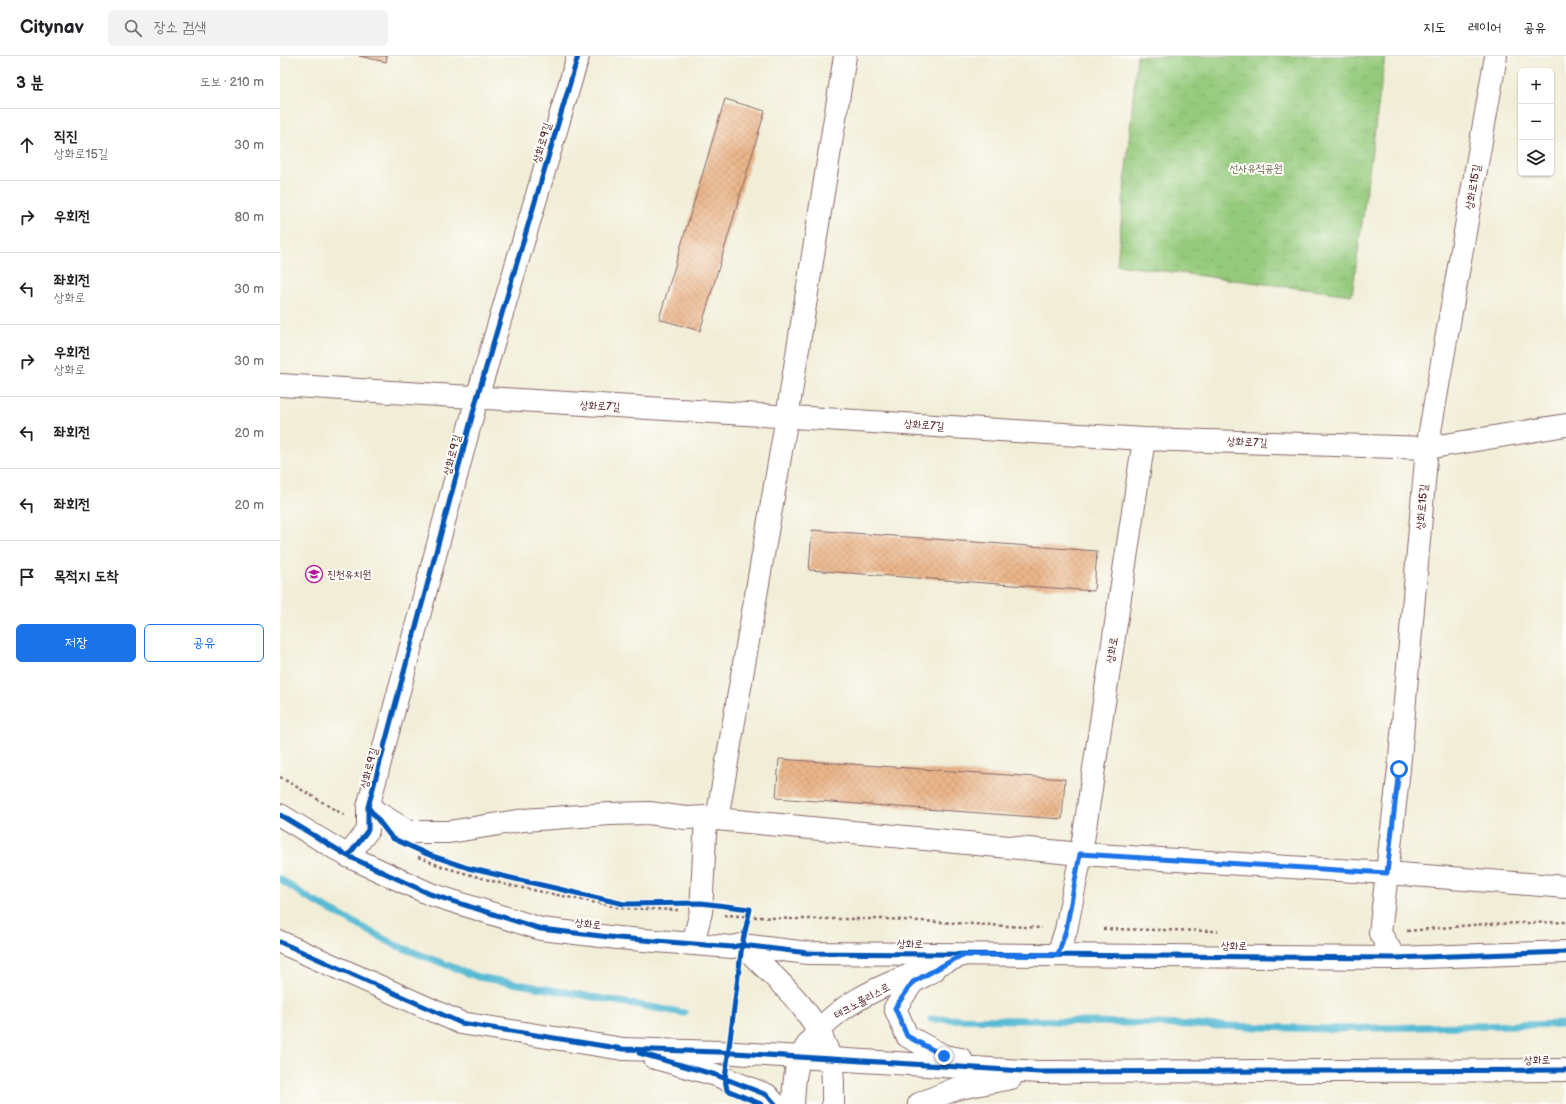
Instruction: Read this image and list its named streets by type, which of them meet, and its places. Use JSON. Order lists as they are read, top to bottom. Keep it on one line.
{"streets":{"main road":["상화로9길","상화로15길","상화로7길","상화로","테크노폴리스로"]},"crossings":[["상화로9길","상화로7길"],["상화로9길","상화로"],["상화로15길","상화로7길"],["상화로7길","상화로"],["상화로","테크노폴리스로"]],"parks":["선사유적공원"],"places":{"school or university":["진천유치원"]},"page":{"header":"Citynav","search":"장소 검색","nav":["지도","레이어","공유"],"heading":["3 분","도보 · 210 m"],"map_buttons":["+","−"],"list":[["직진","상화로15길","30 m"],["우회전","80 m"],["좌회전","상화로","30 m"],["우회전","상화로","30 m"],["좌회전","20 m"],["좌회전","20 m"],"목적지 도착"],"buttons":["저장","공유"]}}
